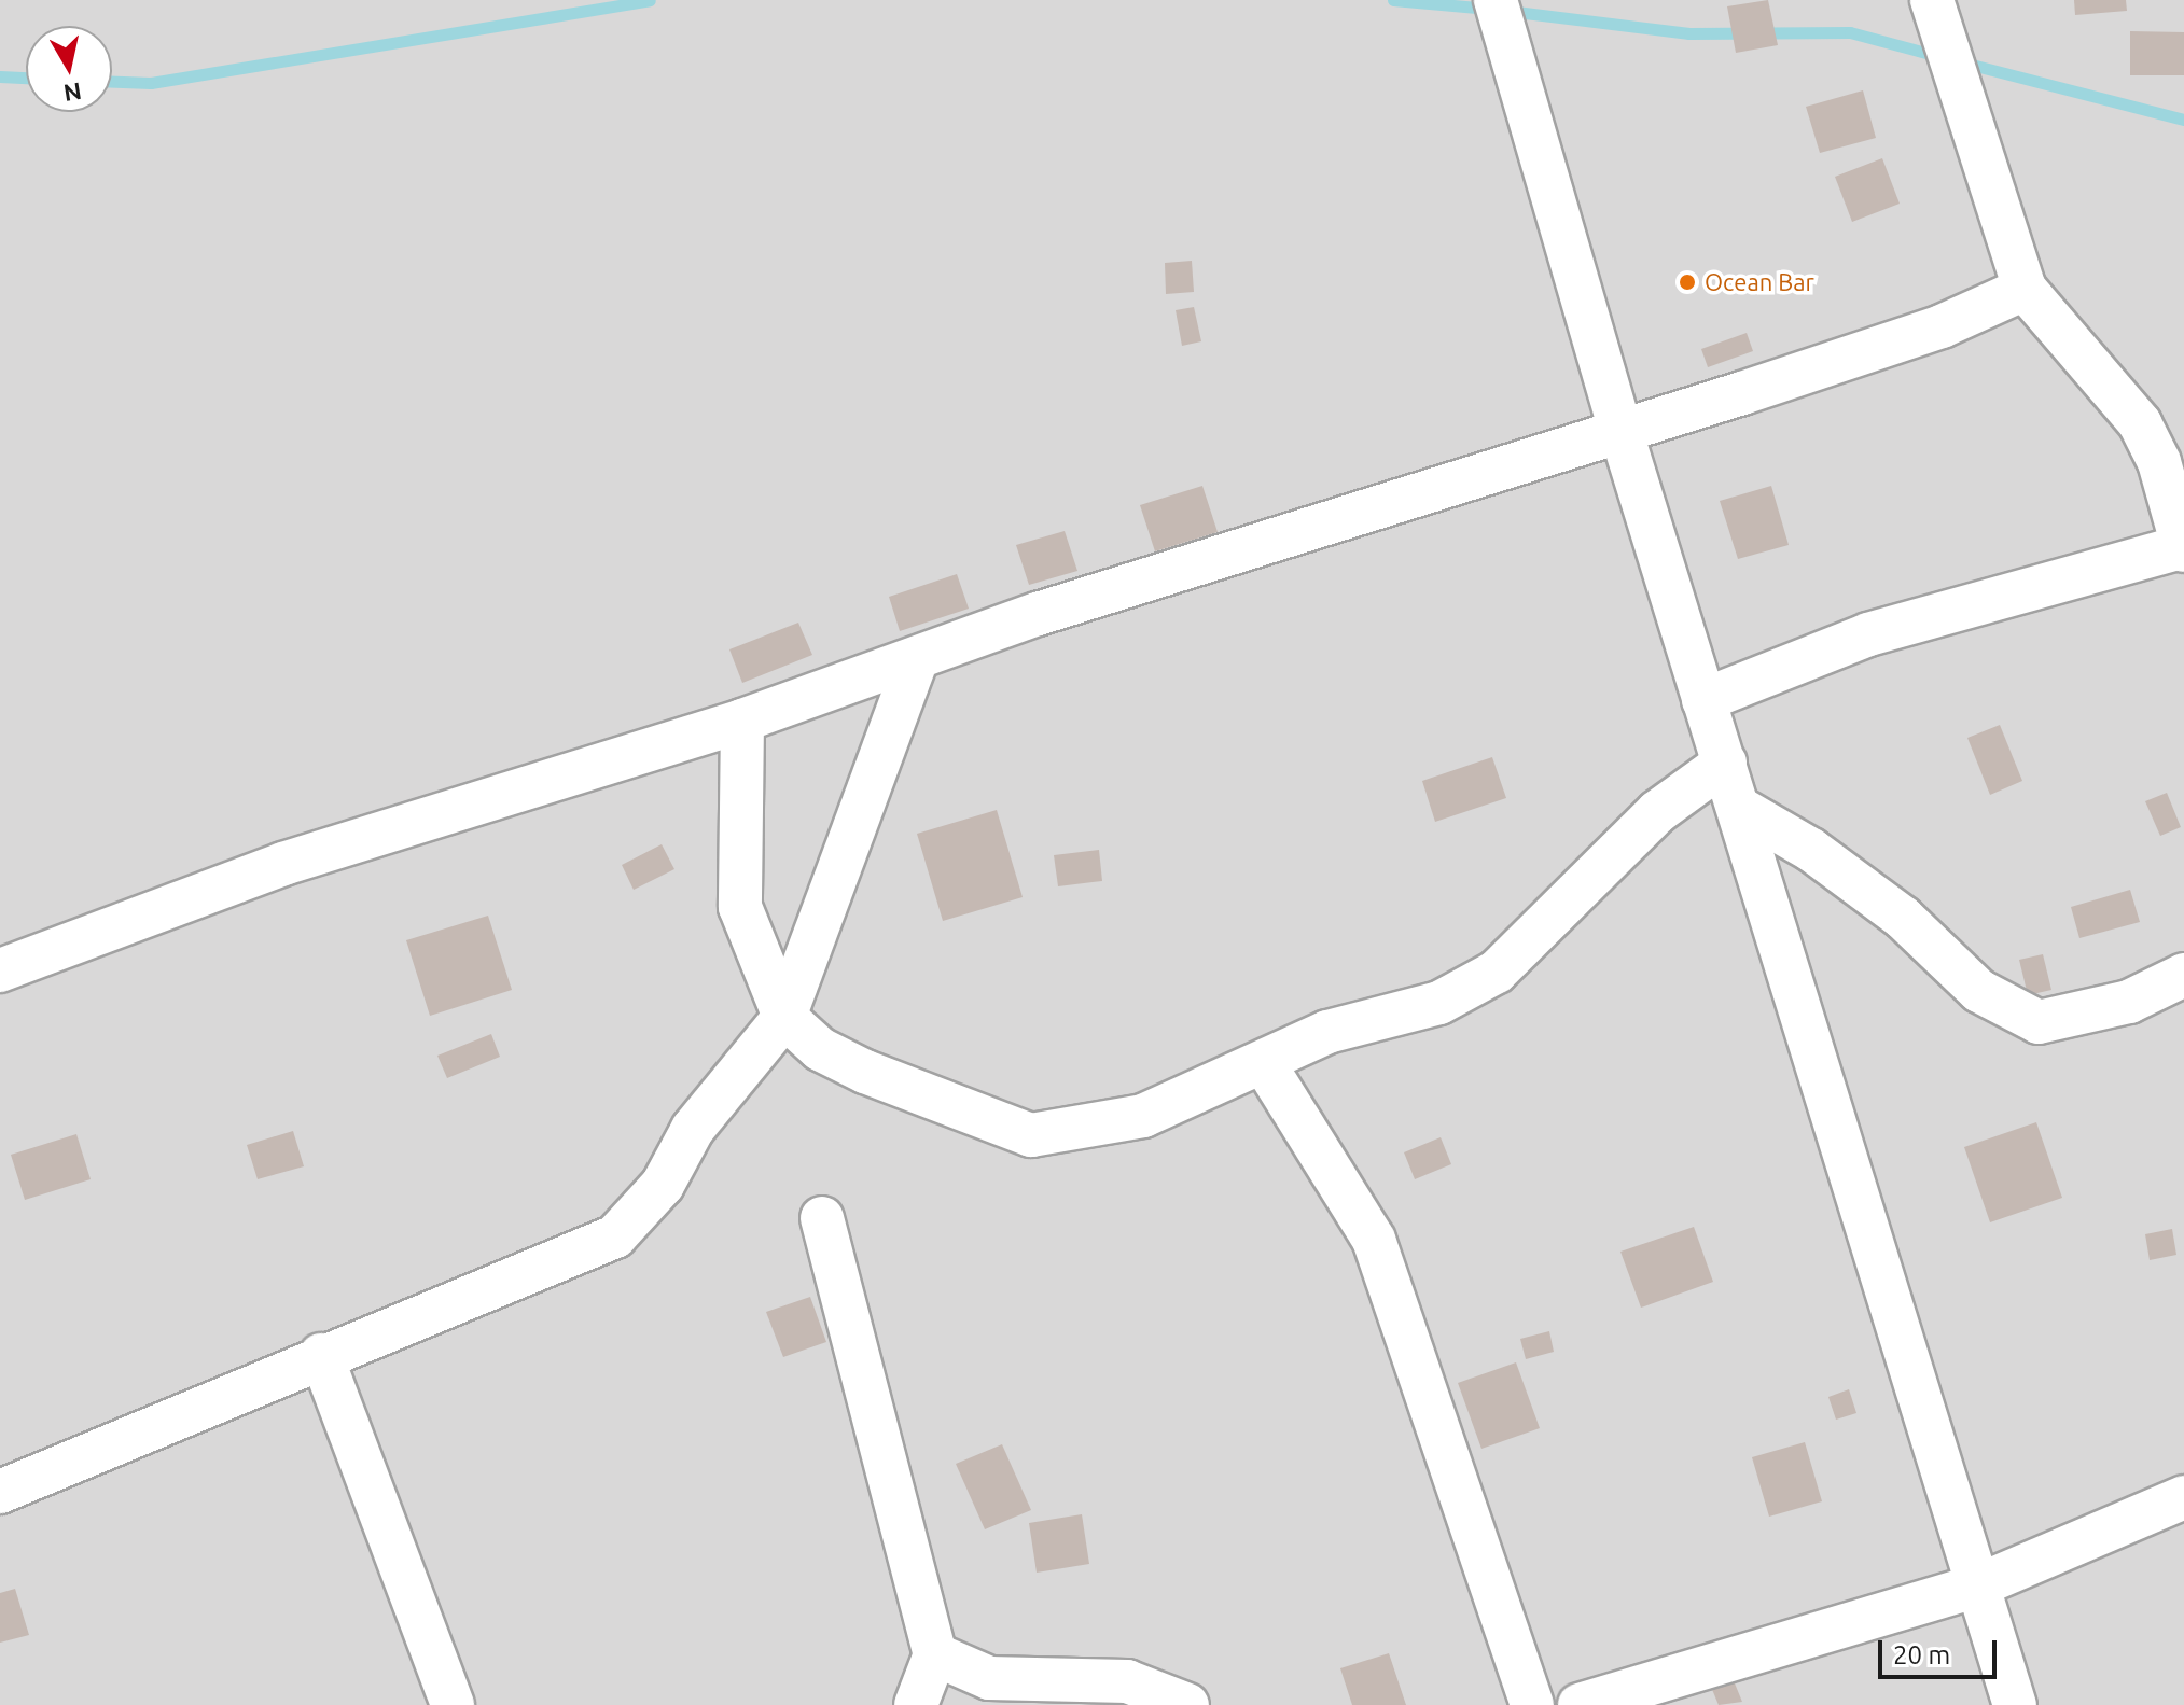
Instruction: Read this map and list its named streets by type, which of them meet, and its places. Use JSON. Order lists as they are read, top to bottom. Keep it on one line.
{"places":["Ocean Bar"],"scale_bar":"20 m","north":"bottom"}
